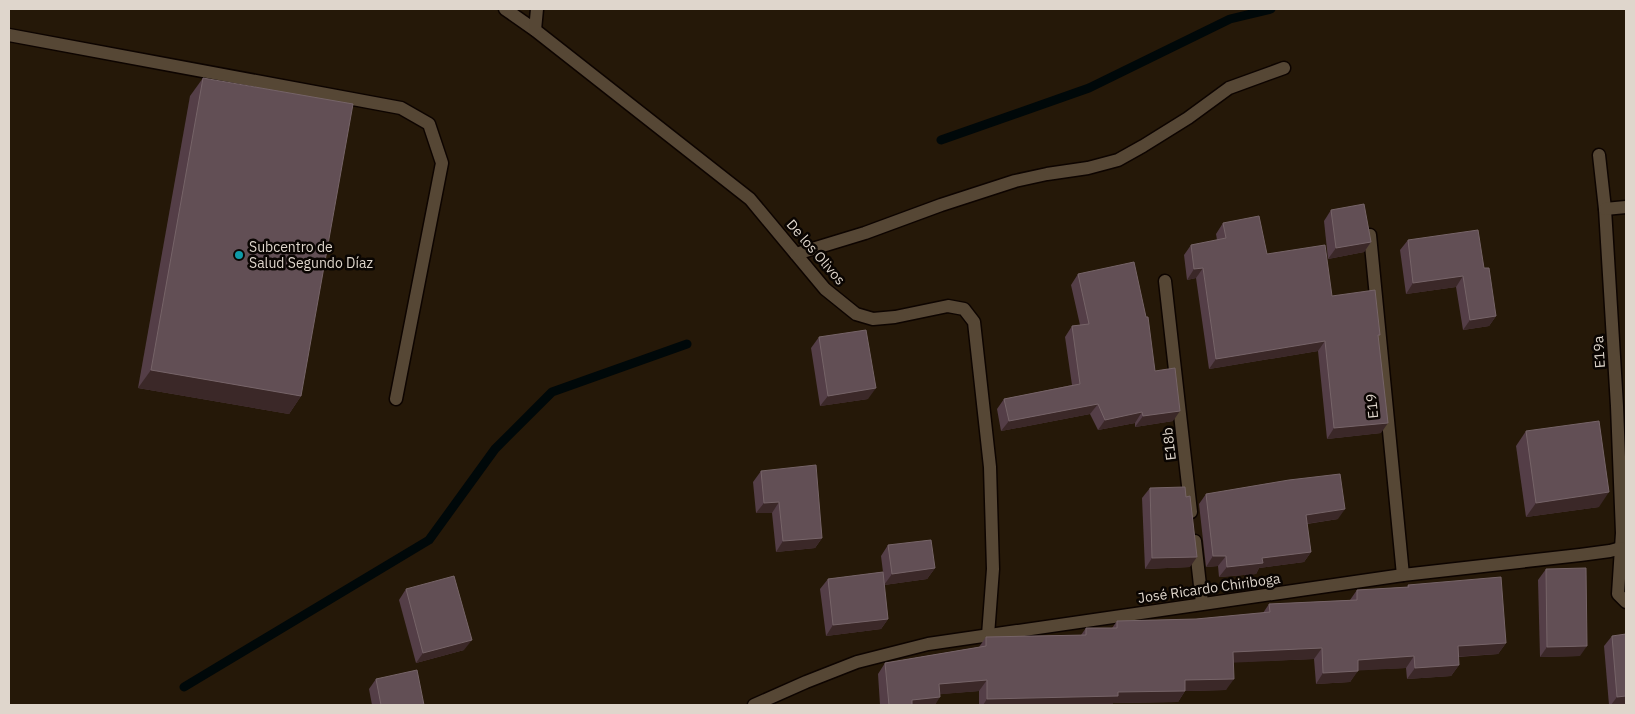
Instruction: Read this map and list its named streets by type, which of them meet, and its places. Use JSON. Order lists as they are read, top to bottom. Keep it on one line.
{"streets":{"street":["De los Olivos","E19a","E19","E18b","José Ricardo Chiriboga"]},"crossings":[["De los Olivos","José Ricardo Chiriboga"],["E19a","José Ricardo Chiriboga"],["E19","José Ricardo Chiriboga"],["E18b","José Ricardo Chiriboga"]],"places":["Subcentro de Salud Segundo Díaz"]}
